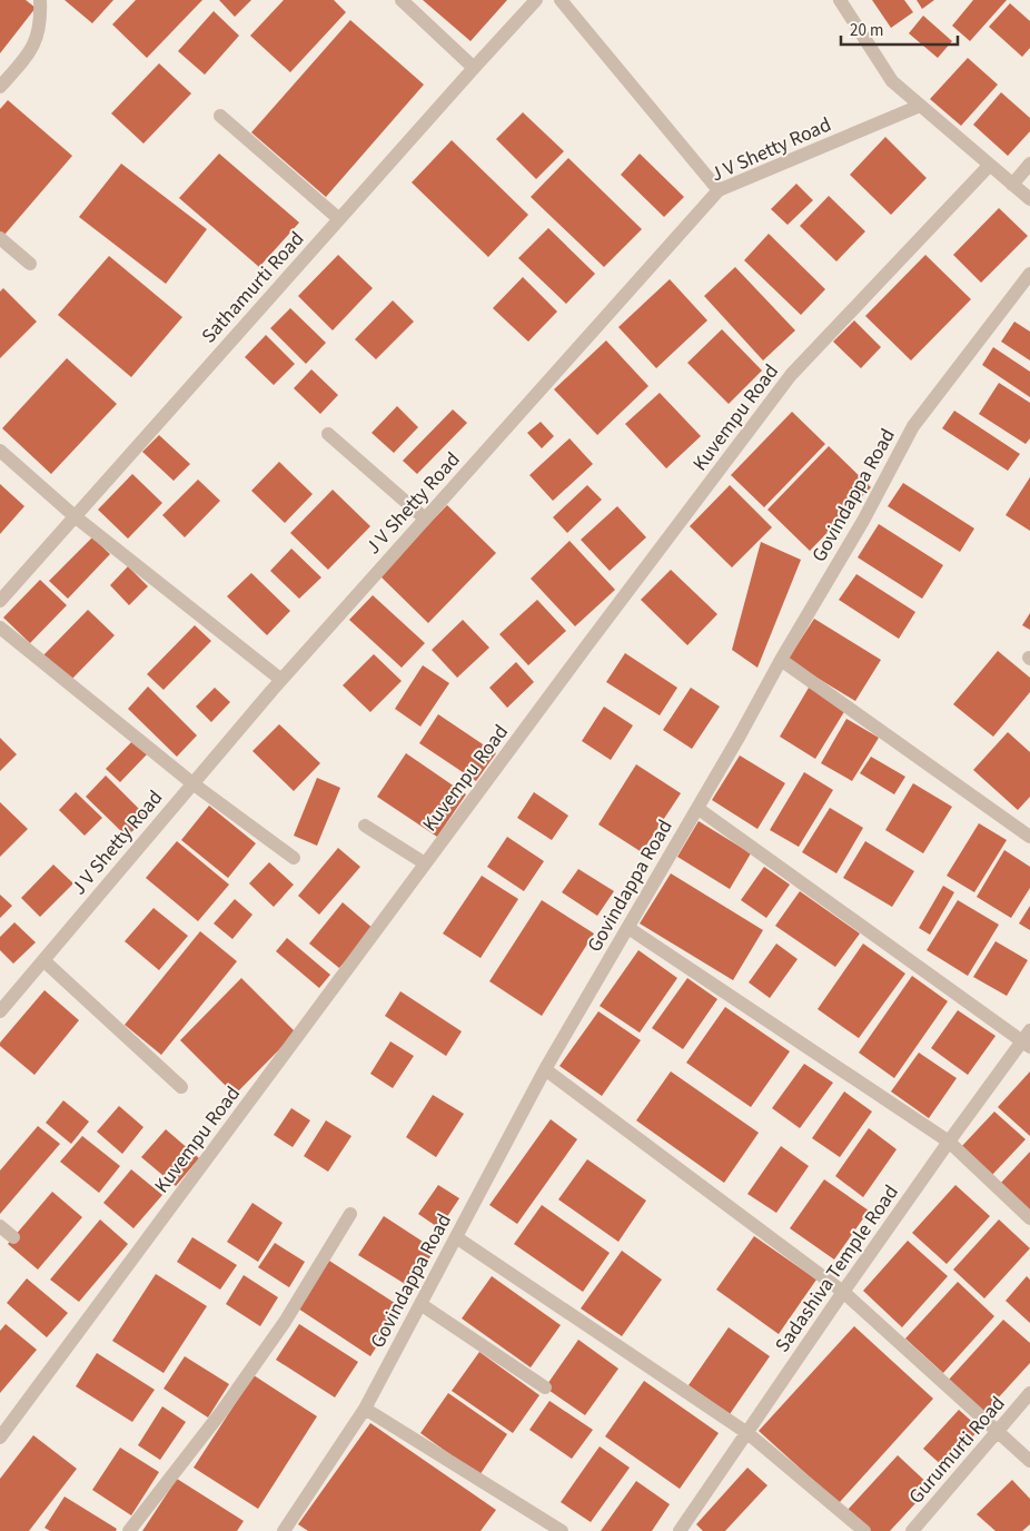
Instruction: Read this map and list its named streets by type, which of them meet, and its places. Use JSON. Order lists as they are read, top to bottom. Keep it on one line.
{"streets":{"street":["J V Shetty Road","Sathamurti Road","Kuvempu Road","Govindappa Road","Sadashiva Temple Road","Gurumurti Road"]},"scale_bar":"20 m"}
